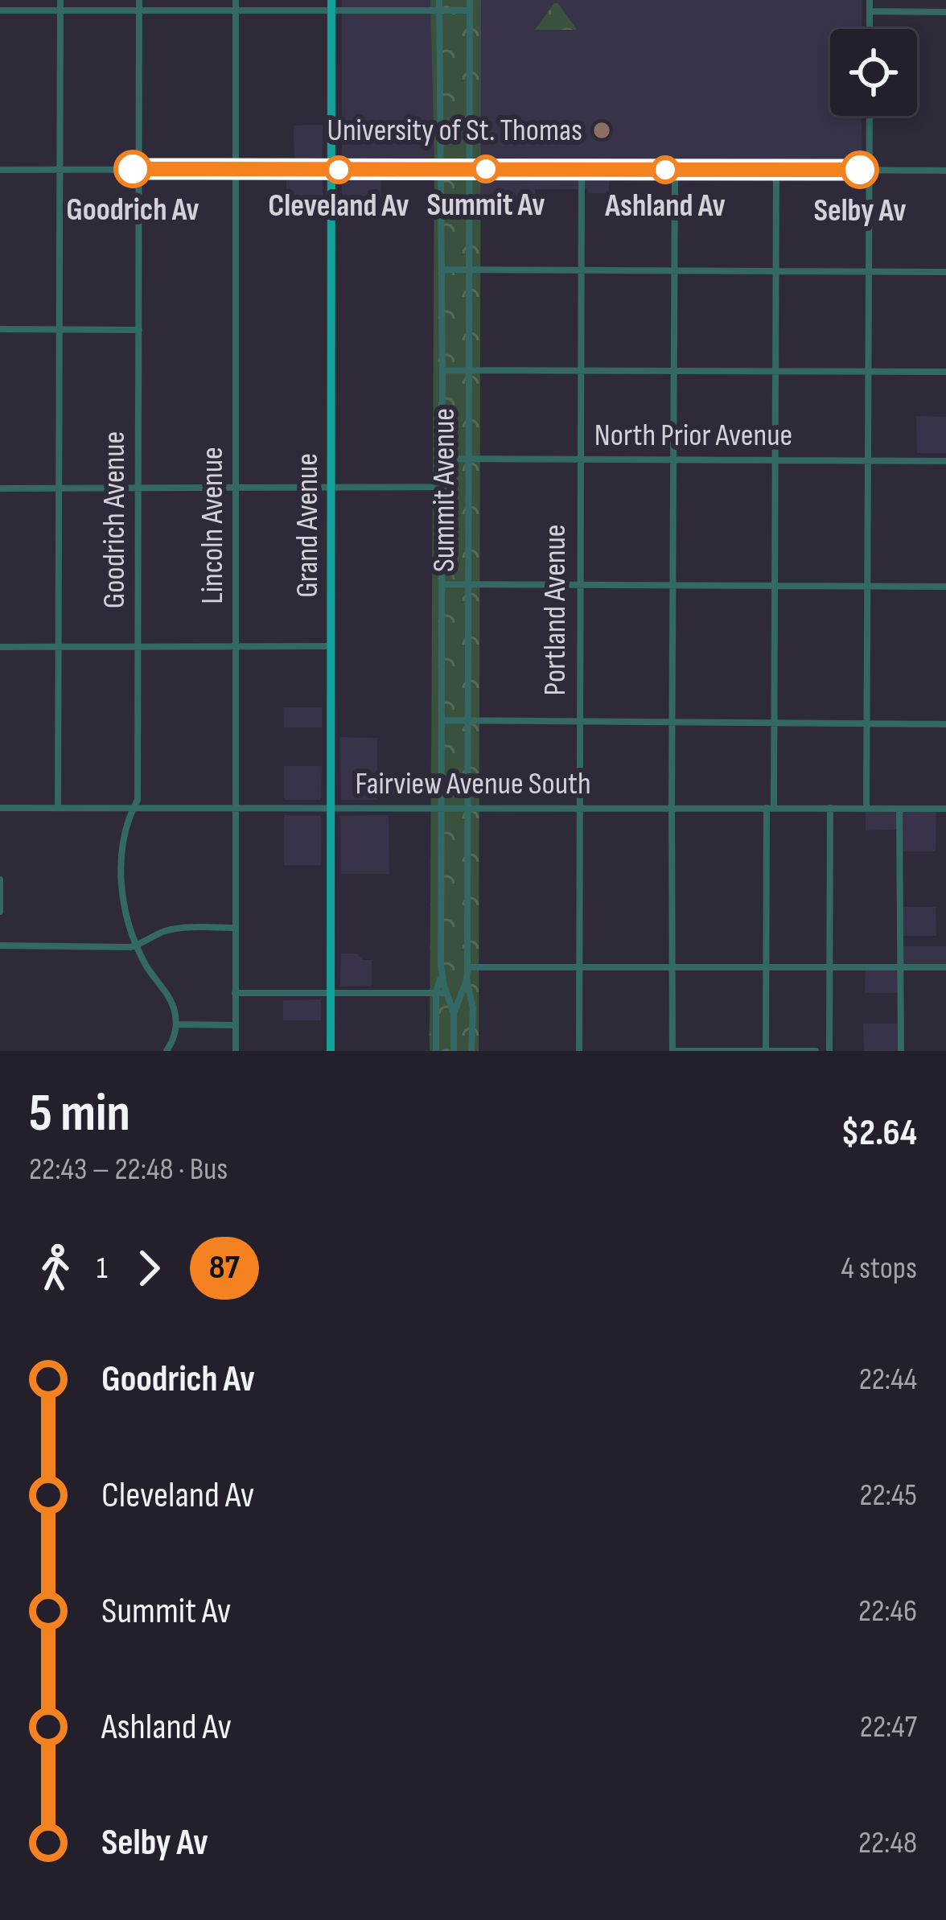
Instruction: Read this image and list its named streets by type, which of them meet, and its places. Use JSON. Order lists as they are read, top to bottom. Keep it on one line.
{"streets":{"main road":["Grand Avenue"],"street":["North Prior Avenue","Summit Avenue","Goodrich Avenue","Lincoln Avenue","Portland Avenue","Fairview Avenue South"]},"crossings":[["North Prior Avenue","Summit Avenue"],["North Prior Avenue","Portland Avenue"],["Summit Avenue","Fairview Avenue South"],["Goodrich Avenue","Fairview Avenue South"],["Lincoln Avenue","Fairview Avenue South"],["Grand Avenue","Fairview Avenue South"],["Portland Avenue","Fairview Avenue South"]],"places":["University of St. Thomas","Goodrich Av","Summit Av","Cleveland Av","Ashland Av","Selby Av"],"lines":["bus line 87"],"page":{"heading":["5 min","22:43 – 22:48 · Bus","$2.64"],"legs":["1","87","4 stops"],"list":[{"name":"Goodrich Av","value":"22:44"},{"name":"Cleveland Av","value":"22:45"},{"name":"Summit Av","value":"22:46"},{"name":"Ashland Av","value":"22:47"},{"name":"Selby Av","value":"22:48"}]}}
